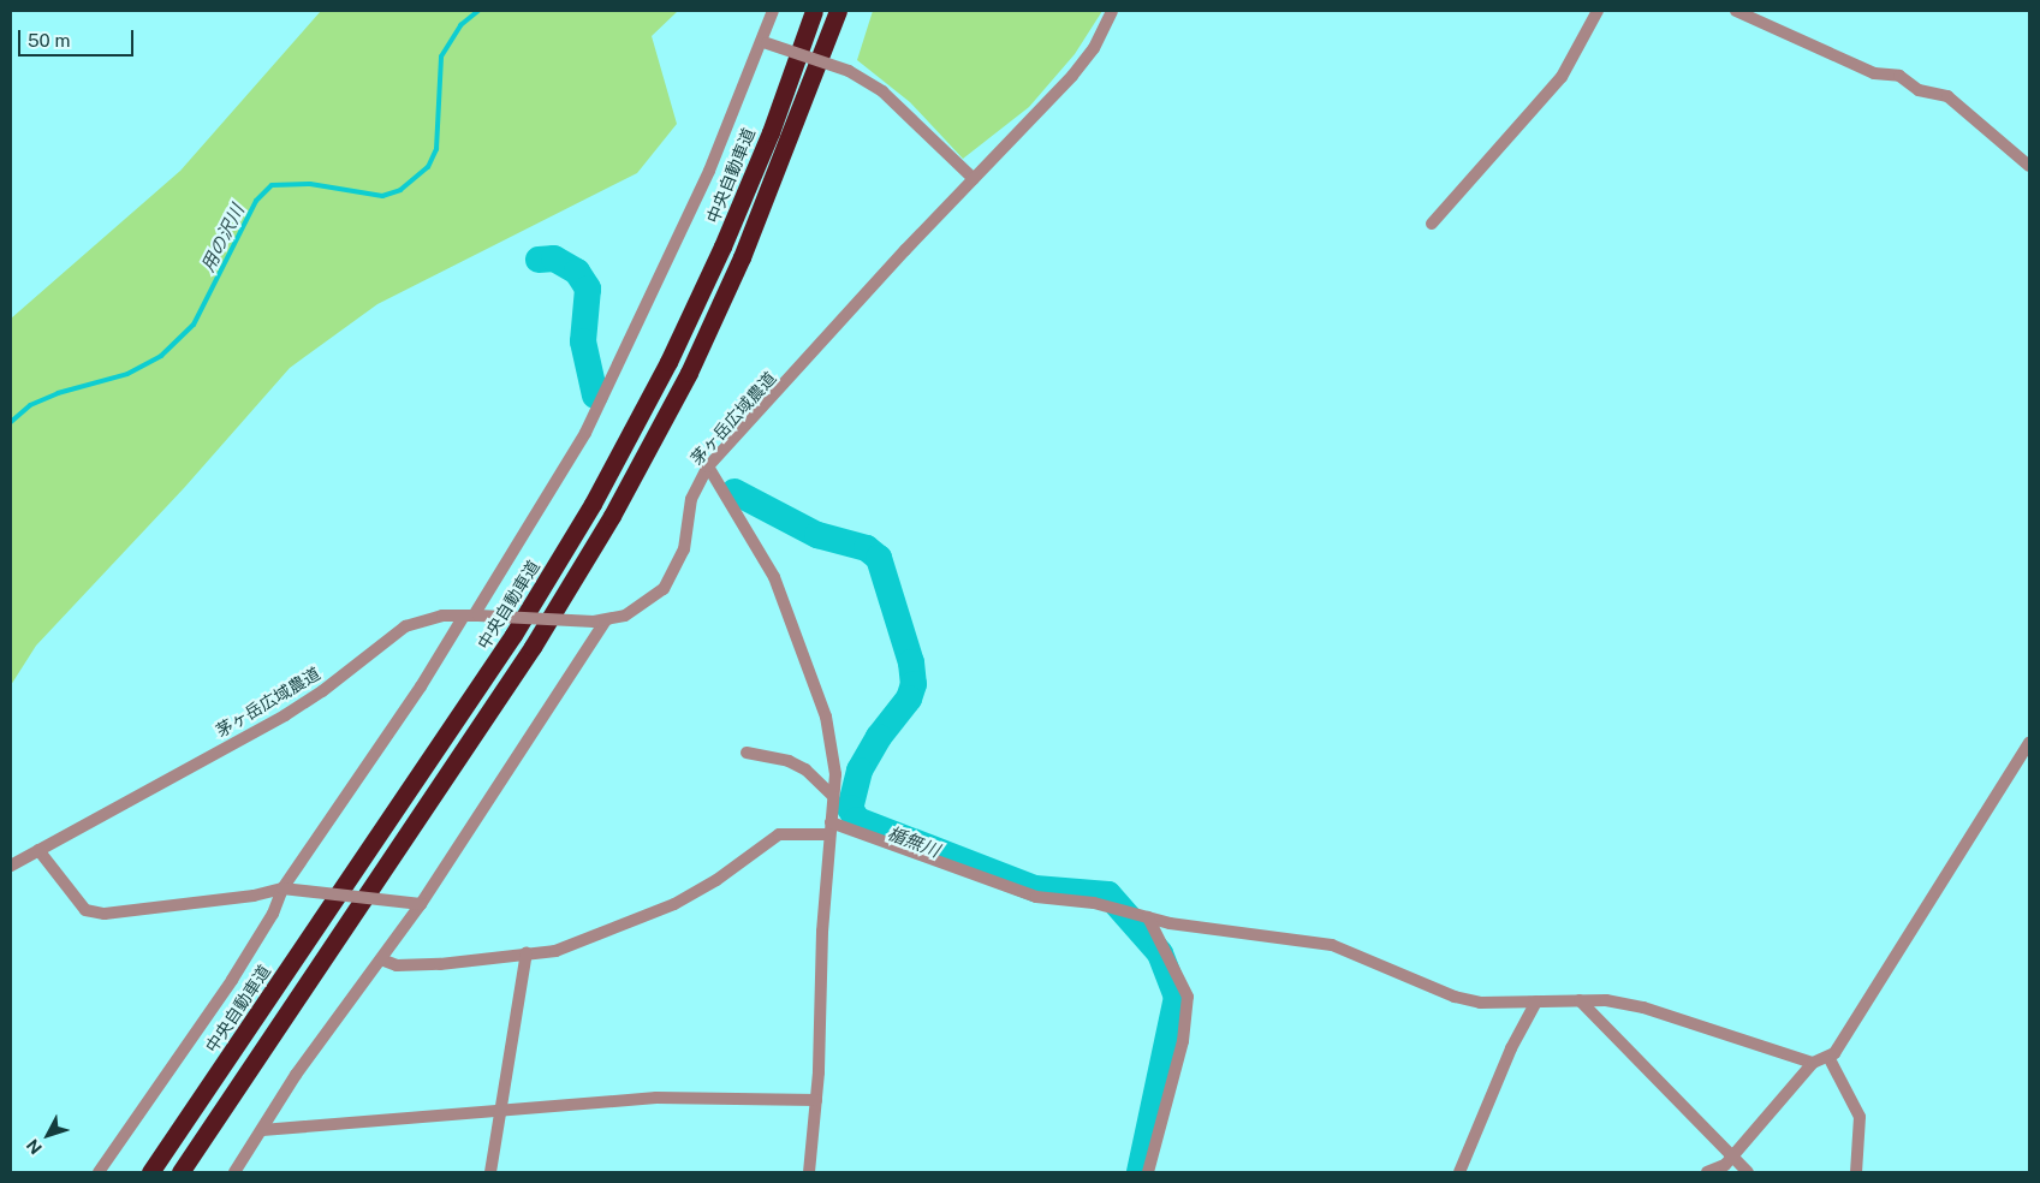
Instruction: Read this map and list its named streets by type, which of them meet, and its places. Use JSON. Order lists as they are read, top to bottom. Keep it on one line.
{"streets":{"highway":["中央自動車道"],"street":["茅ヶ岳広域農道"]},"water":["用の沢川","楯無川"],"scale_bar":"50 m","north":"bottom left"}
